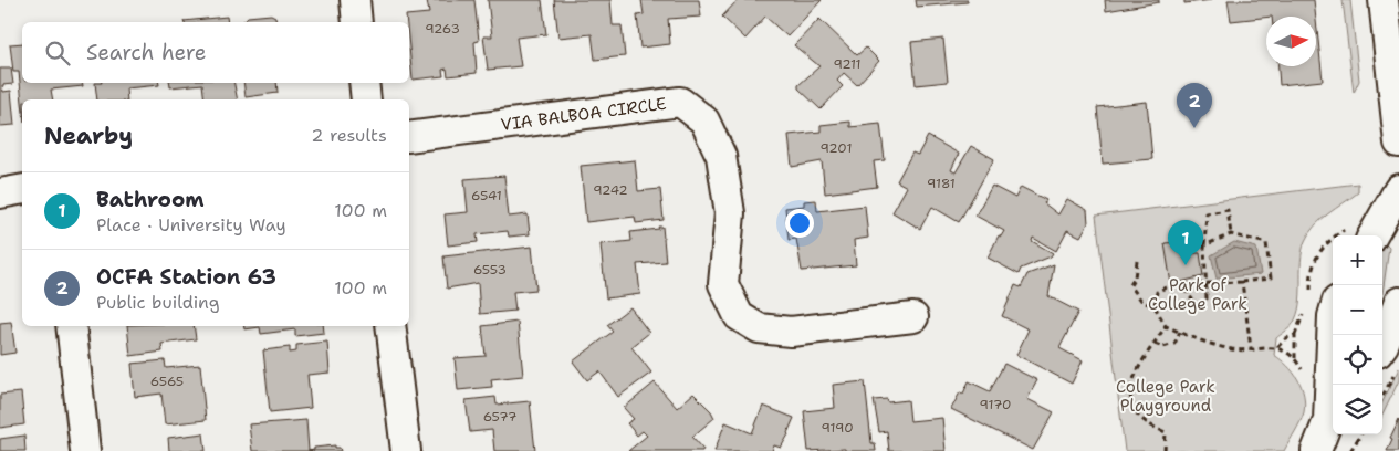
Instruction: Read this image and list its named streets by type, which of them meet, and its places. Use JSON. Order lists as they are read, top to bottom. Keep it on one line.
{"streets":{"street":["VIA BALBOA CIRCLE"]},"parks":["Park of College Park","College Park Playground"],"house_numbers":["9263","9211","9201","9181","9242","6541","6553","6565","9170","6577","9190"],"north":"right","page":{"search":"Search here","pins":["2","1"],"heading":["Nearby","2 results"],"list":[{"mark":"1","name":"Bathroom","note":"Place · University Way","value":"100 m"},{"mark":"2","name":"OCFA Station 63","note":"Public building","value":"100 m"}],"map_buttons":["+","−"]}}
